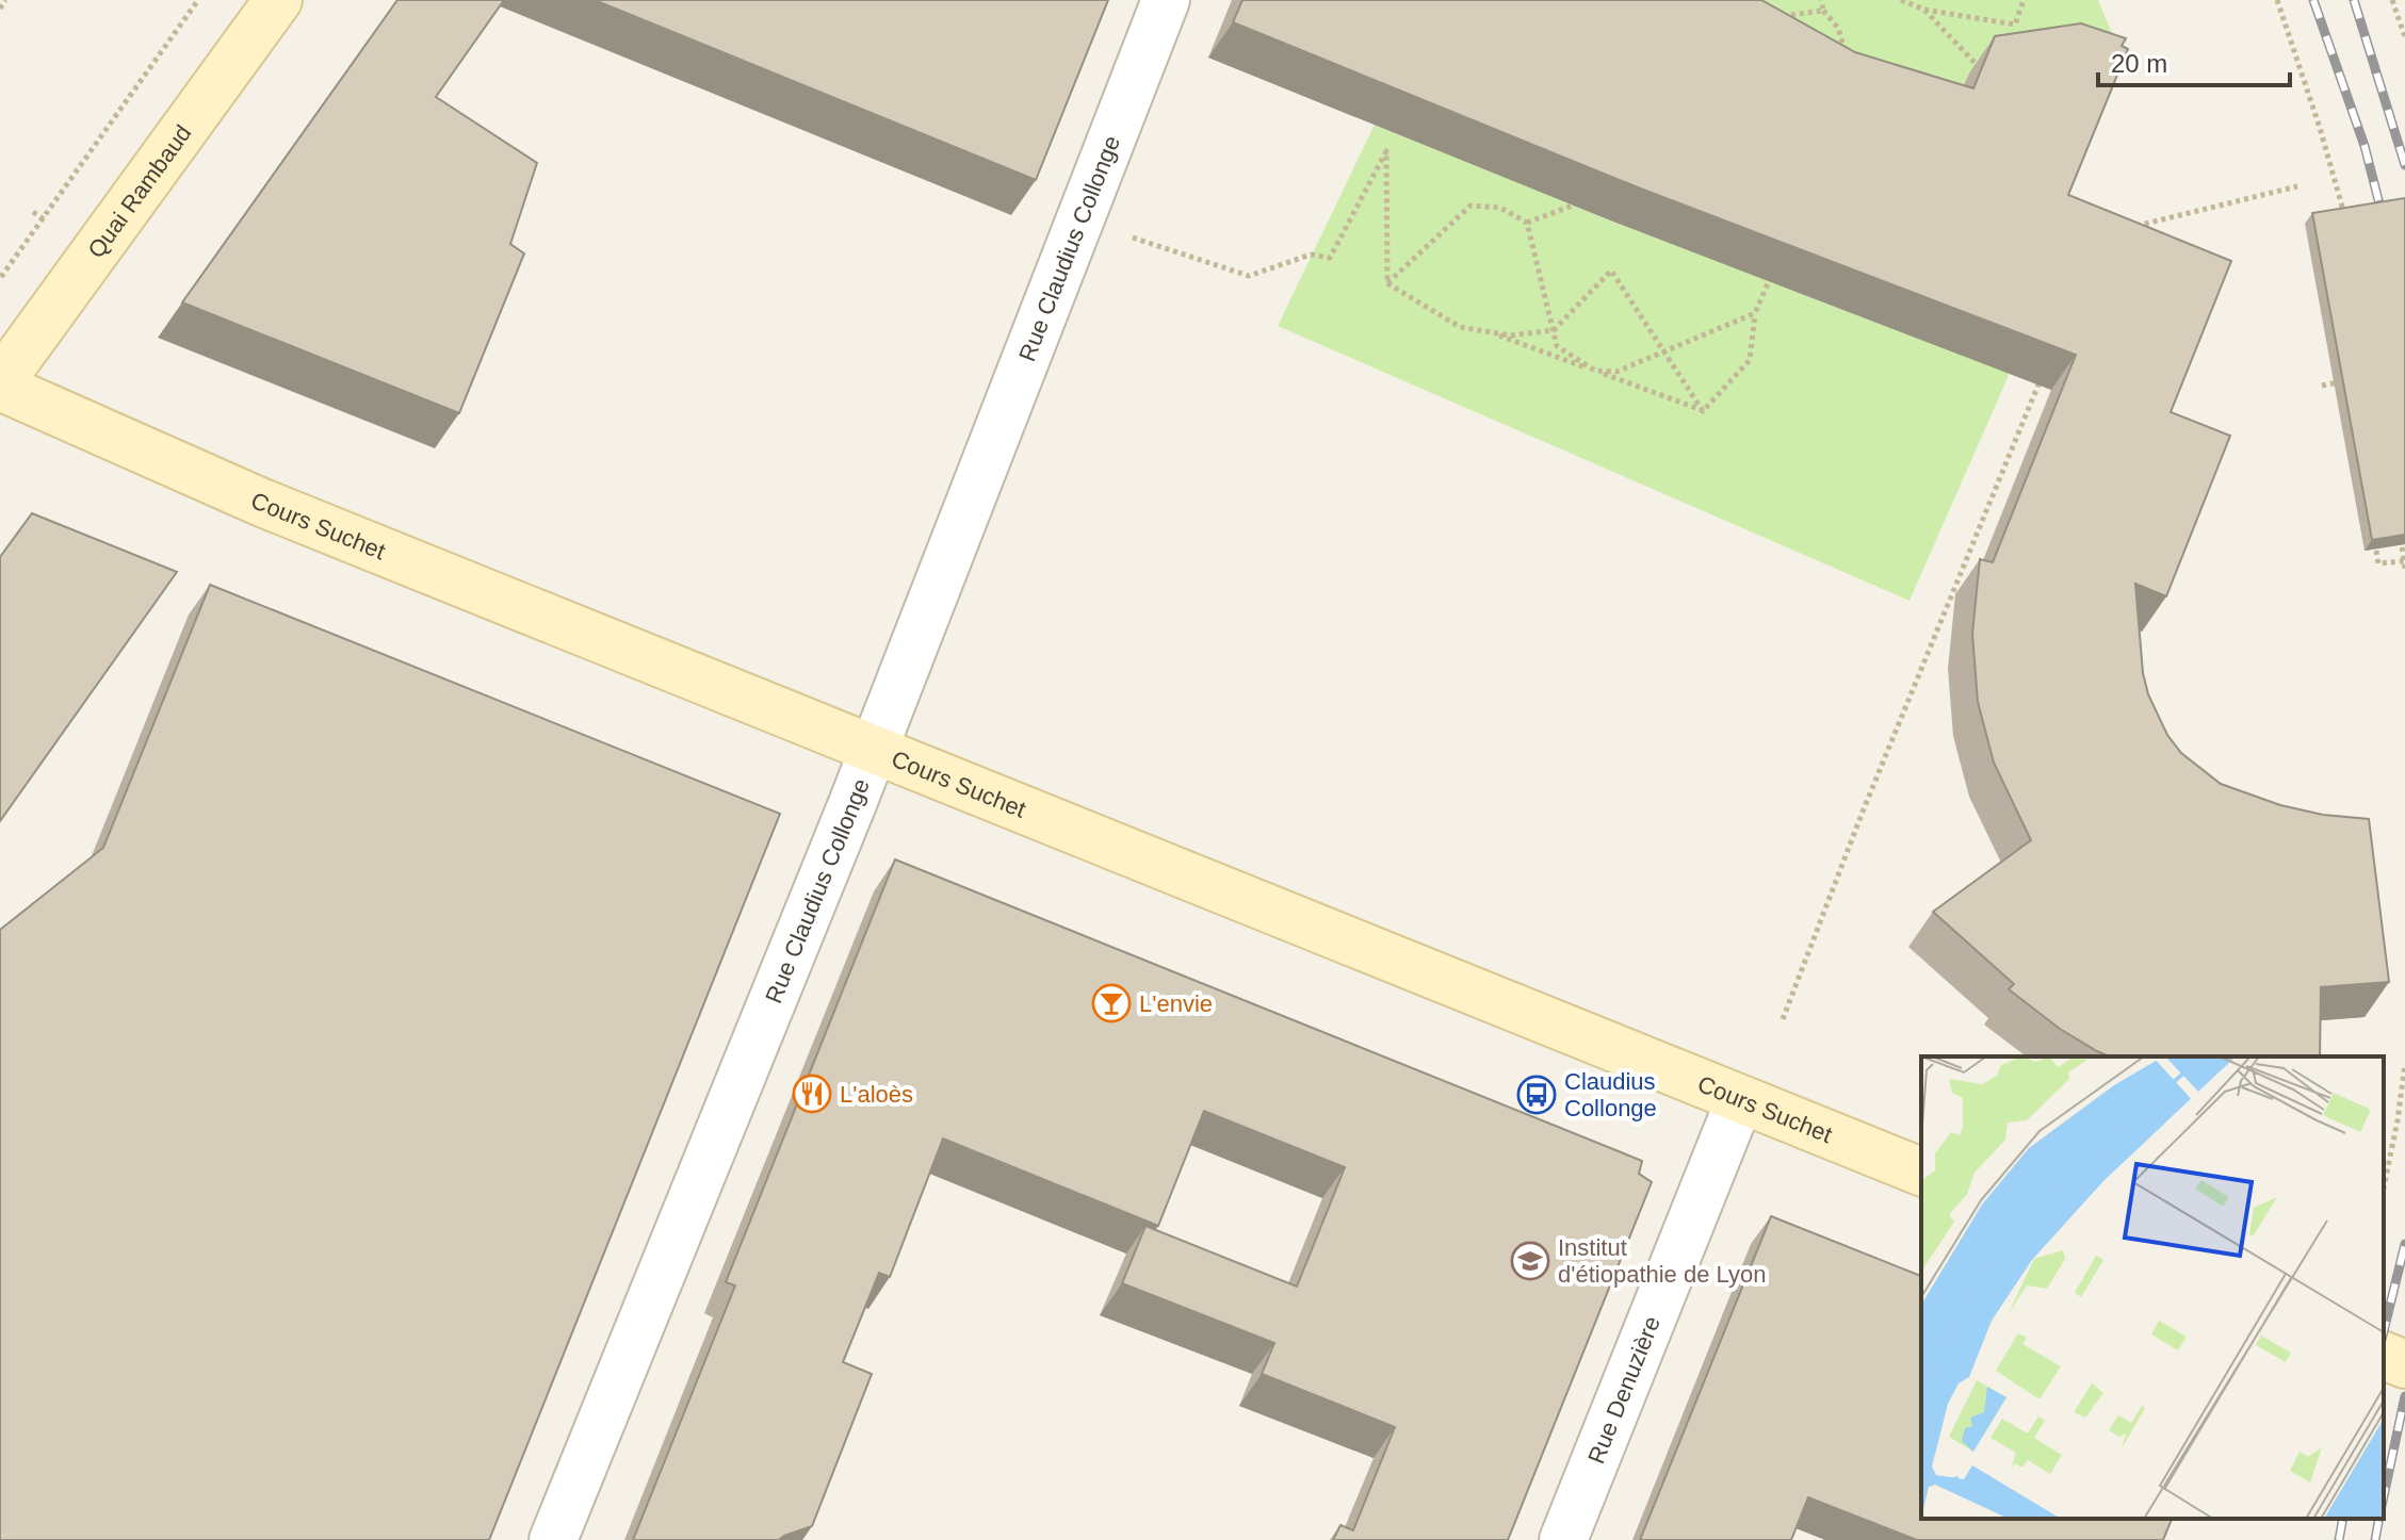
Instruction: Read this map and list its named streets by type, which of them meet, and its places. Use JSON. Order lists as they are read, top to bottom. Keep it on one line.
{"streets":{"street":["Quai Rambaud","Rue Claudius Collonge","Cours Suchet","Rue Denuzière"]},"crossings":[["Quai Rambaud","Cours Suchet"],["Rue Claudius Collonge","Cours Suchet"],["Cours Suchet","Rue Denuzière"]],"places":{"bar":["L'envie"],"restaurant":["L'aloès"],"bus stop":["Claudius Collonge"],"school or university":["Institut d'étiopathie de Lyon"]},"scale_bar":"20 m"}
